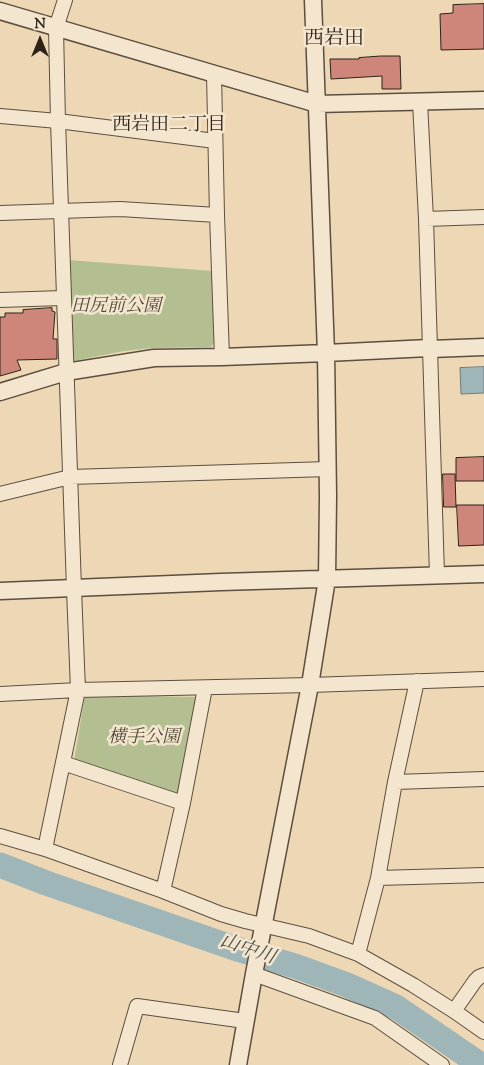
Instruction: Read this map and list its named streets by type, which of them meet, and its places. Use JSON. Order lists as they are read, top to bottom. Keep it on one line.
{"districts":["西岩田","西岩田二丁目"],"water":["山中川"],"parks":["田尻前公園","横手公園"],"north":"top"}
